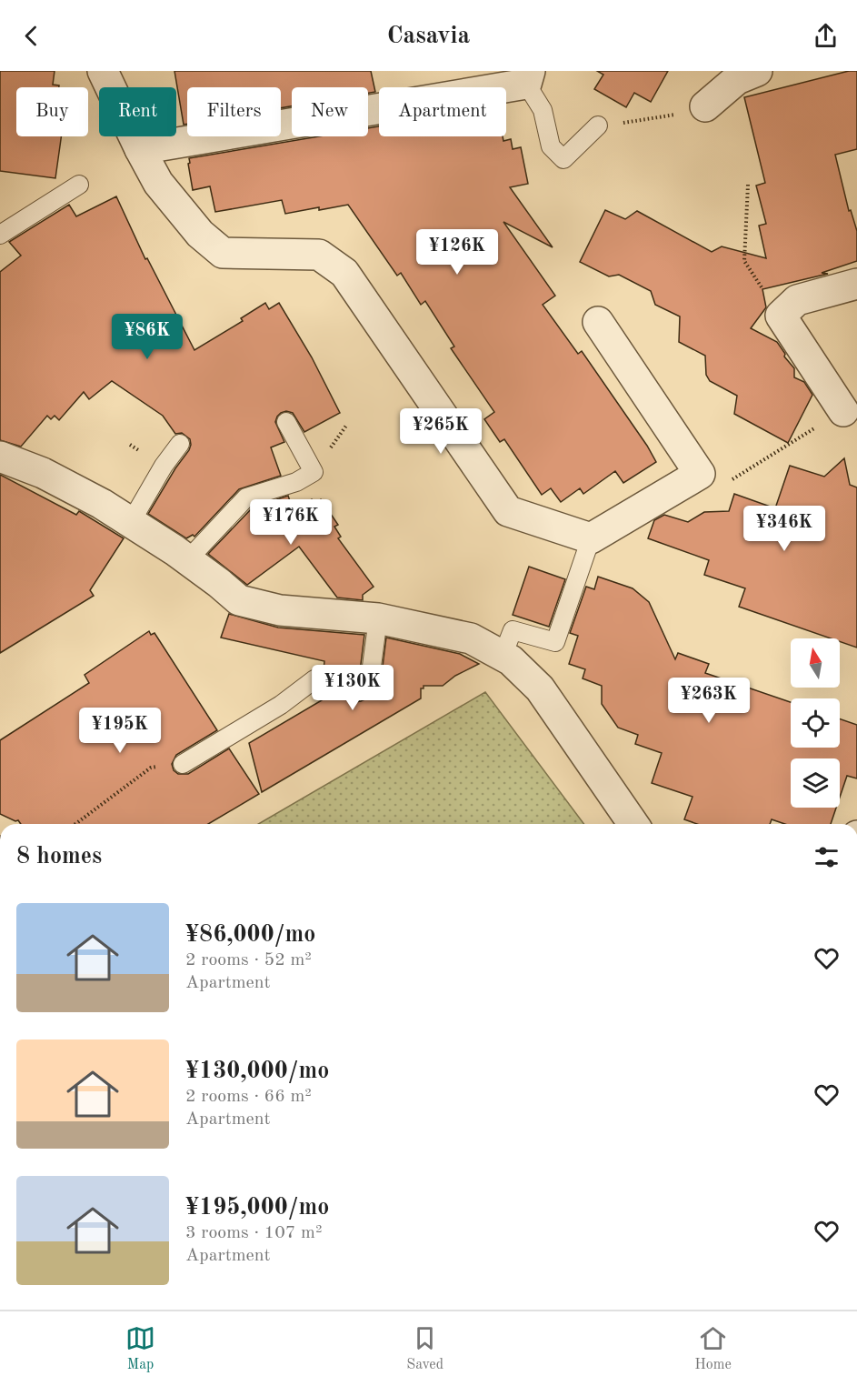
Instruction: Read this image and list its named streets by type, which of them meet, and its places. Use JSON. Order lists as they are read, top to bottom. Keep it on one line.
{"north":"top","page":{"header":"Casavia","chip":["Buy","Rent","Filters","New","Apartment"],"price":["¥126K","¥86K","¥265K","¥176K","¥346K","¥130K","¥263K","¥195K"],"heading":"8 homes","list":[{"name":"¥86,000/mo","note":"2 rooms · 52 m² · Apartment"},{"name":"¥130,000/mo","note":"2 rooms · 66 m² · Apartment"},{"name":"¥195,000/mo","note":"3 rooms · 107 m² · Apartment"}],"tabs":["Map","Saved","Home"]}}
